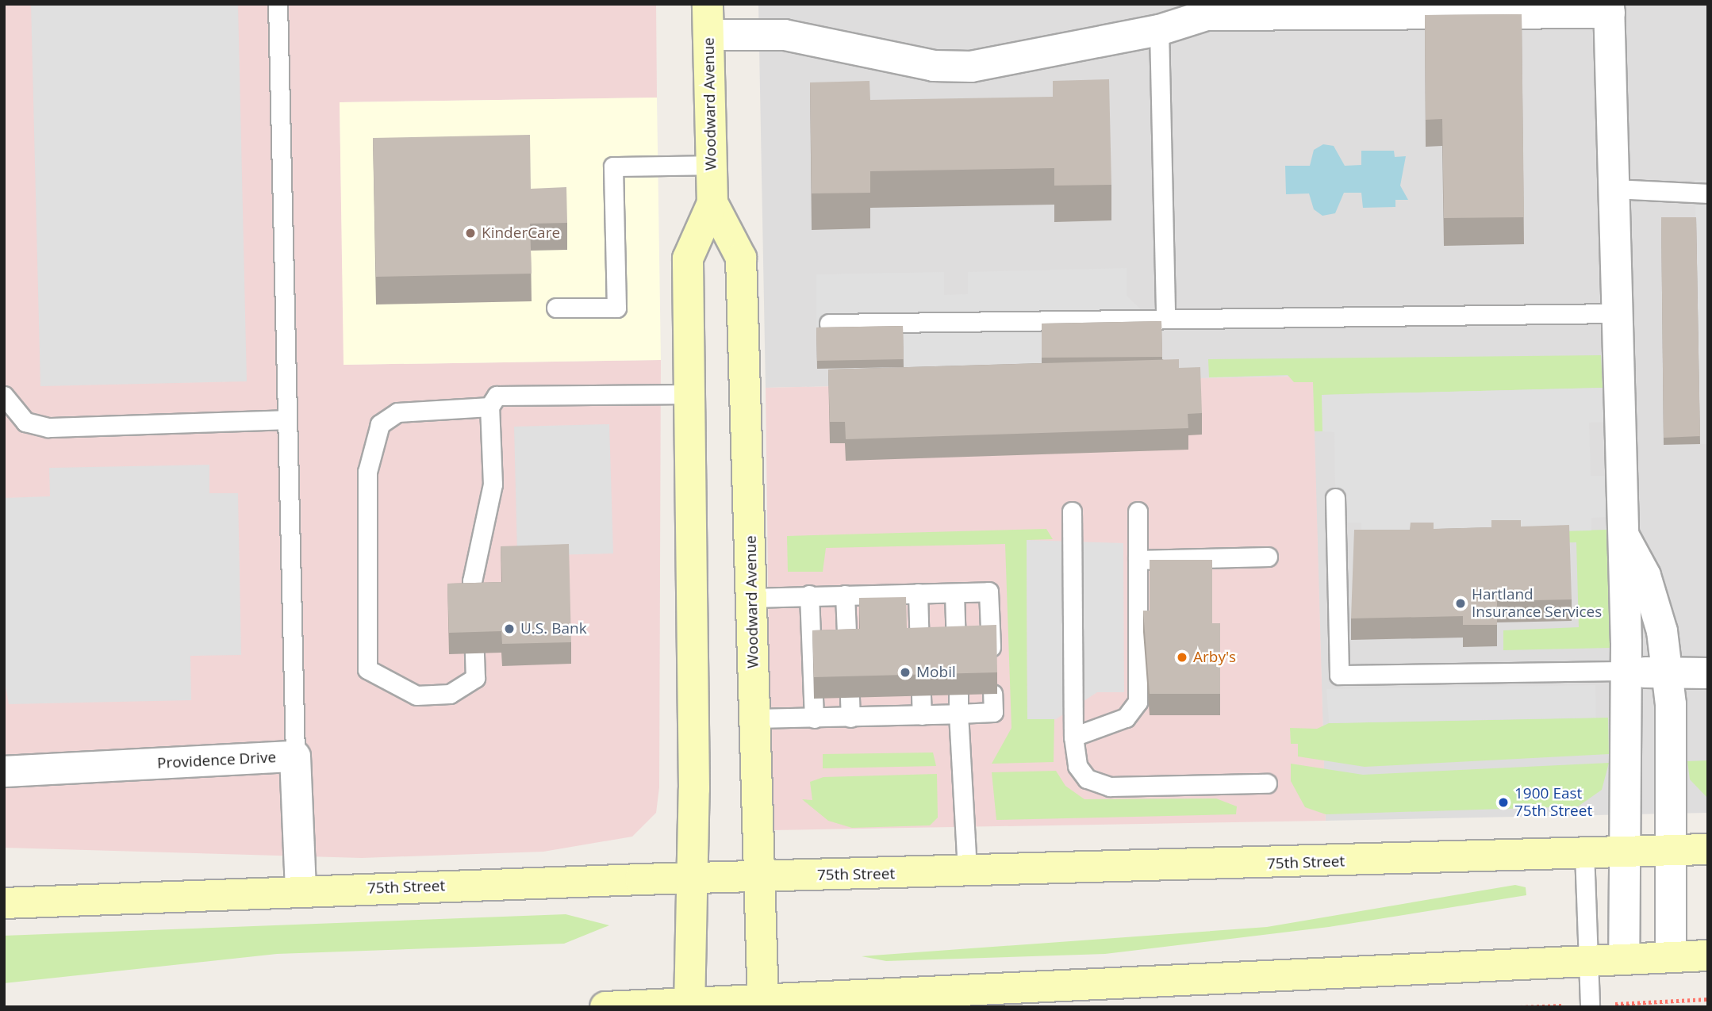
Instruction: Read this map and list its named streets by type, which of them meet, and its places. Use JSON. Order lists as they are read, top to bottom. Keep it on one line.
{"streets":{"main road":["Woodward Avenue","75th Street"],"street":["Providence Drive"]},"crossings":[["Woodward Avenue","75th Street"],["Providence Drive","75th Street"]],"places":["KinderCare","Hartland Insurance Services","U.S. Bank","Arby's","Mobil","1900 East 75th Street"]}
